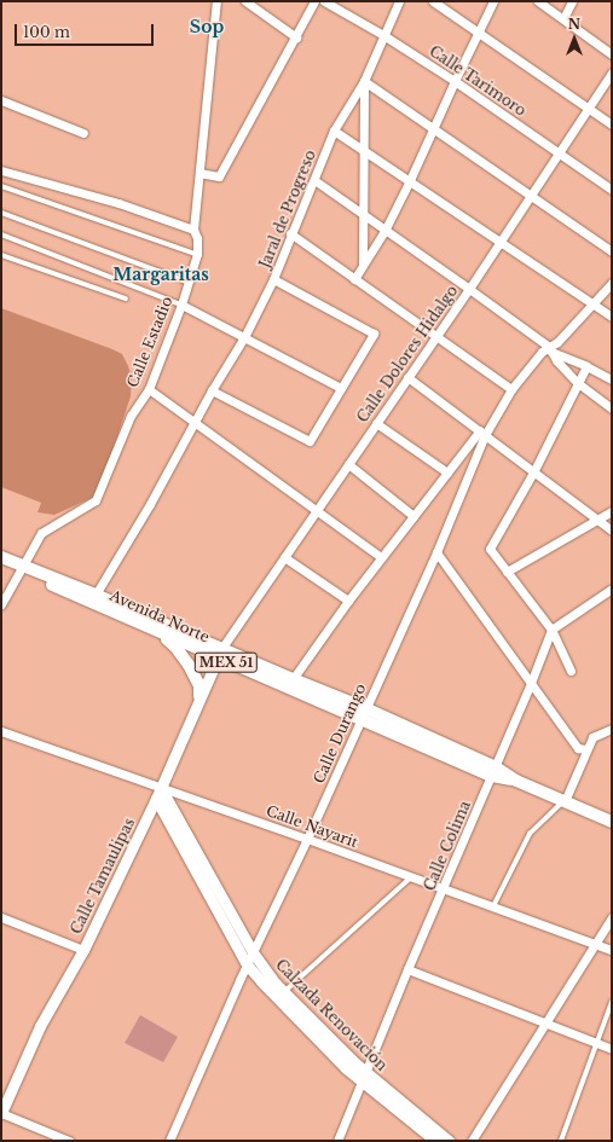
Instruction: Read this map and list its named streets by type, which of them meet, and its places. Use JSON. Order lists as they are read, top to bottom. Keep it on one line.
{"streets":{"main road":["Avenida Norte","MEX 51"],"street":["Calle Tarimoro","Jaral de Progreso","Calle Estadio","Calle Dolores Hidalgo","Calle Durango","Calle Nayarit","Calle Colima","Calle Tamaulipas","Calzada Renovación"]},"crossings":[["Calle Tarimoro","Jaral de Progreso"],["Calle Tarimoro","Calle Dolores Hidalgo"],["Jaral de Progreso","Avenida Norte"],["Calle Estadio","Avenida Norte"],["Calle Dolores Hidalgo","Avenida Norte"],["Calle Dolores Hidalgo","Calle Tamaulipas"],["Avenida Norte","MEX 51"],["Avenida Norte","Calle Durango"],["Avenida Norte","Calle Tamaulipas"],["MEX 51","Calle Durango"],["MEX 51","Calle Colima"],["Calle Durango","Calle Nayarit"],["Calle Durango","Calzada Renovación"],["Calle Nayarit","Calle Colima"],["Calle Nayarit","Calle Tamaulipas"],["Calle Nayarit","Calzada Renovación"],["Calle Colima","Calzada Renovación"],["Calle Tamaulipas","Calzada Renovación"]],"districts":["Sop","Margaritas"],"scale_bar":"100 m","north":"top"}
